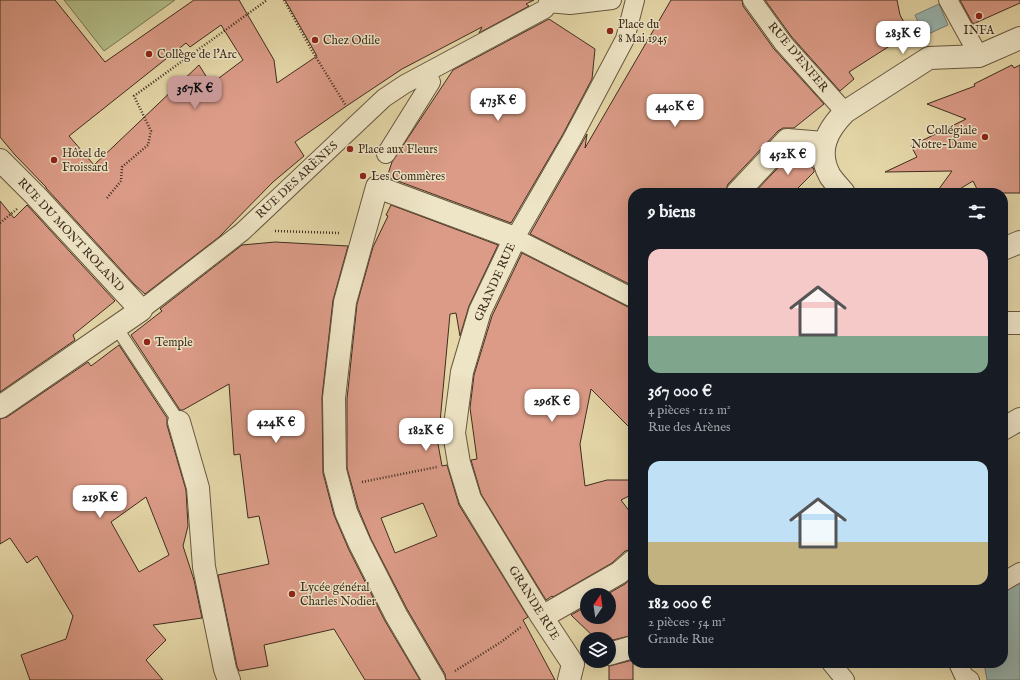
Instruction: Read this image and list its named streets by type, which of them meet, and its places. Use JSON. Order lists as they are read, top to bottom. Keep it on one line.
{"streets":{"street":["RUE D'ENFER","RUE DES ARÈNES","RUE DU MONT ROLAND","GRANDE RUE"]},"crossings":[["RUE DES ARÈNES","RUE DU MONT ROLAND"]],"places":["INFA","Place du 8 Mai 1945","Chez Odile","Collège de l'Arc","Collégiale Notre-Dame","Place aux Fleurs","Hôtel de Froissard","Les Commères","Temple","Lycée général Charles Nodier"],"north":"top","page":{"price":["283K €","367K €","473K €","440K €","452K €","296K €","424K €","182K €","219K €"],"heading":"9 biens","list":[{"name":"367 000 €","note":"4 pièces · 112 m² · Rue des Arènes"},{"name":"182 000 €","note":"2 pièces · 54 m² · Grande Rue"}]}}
